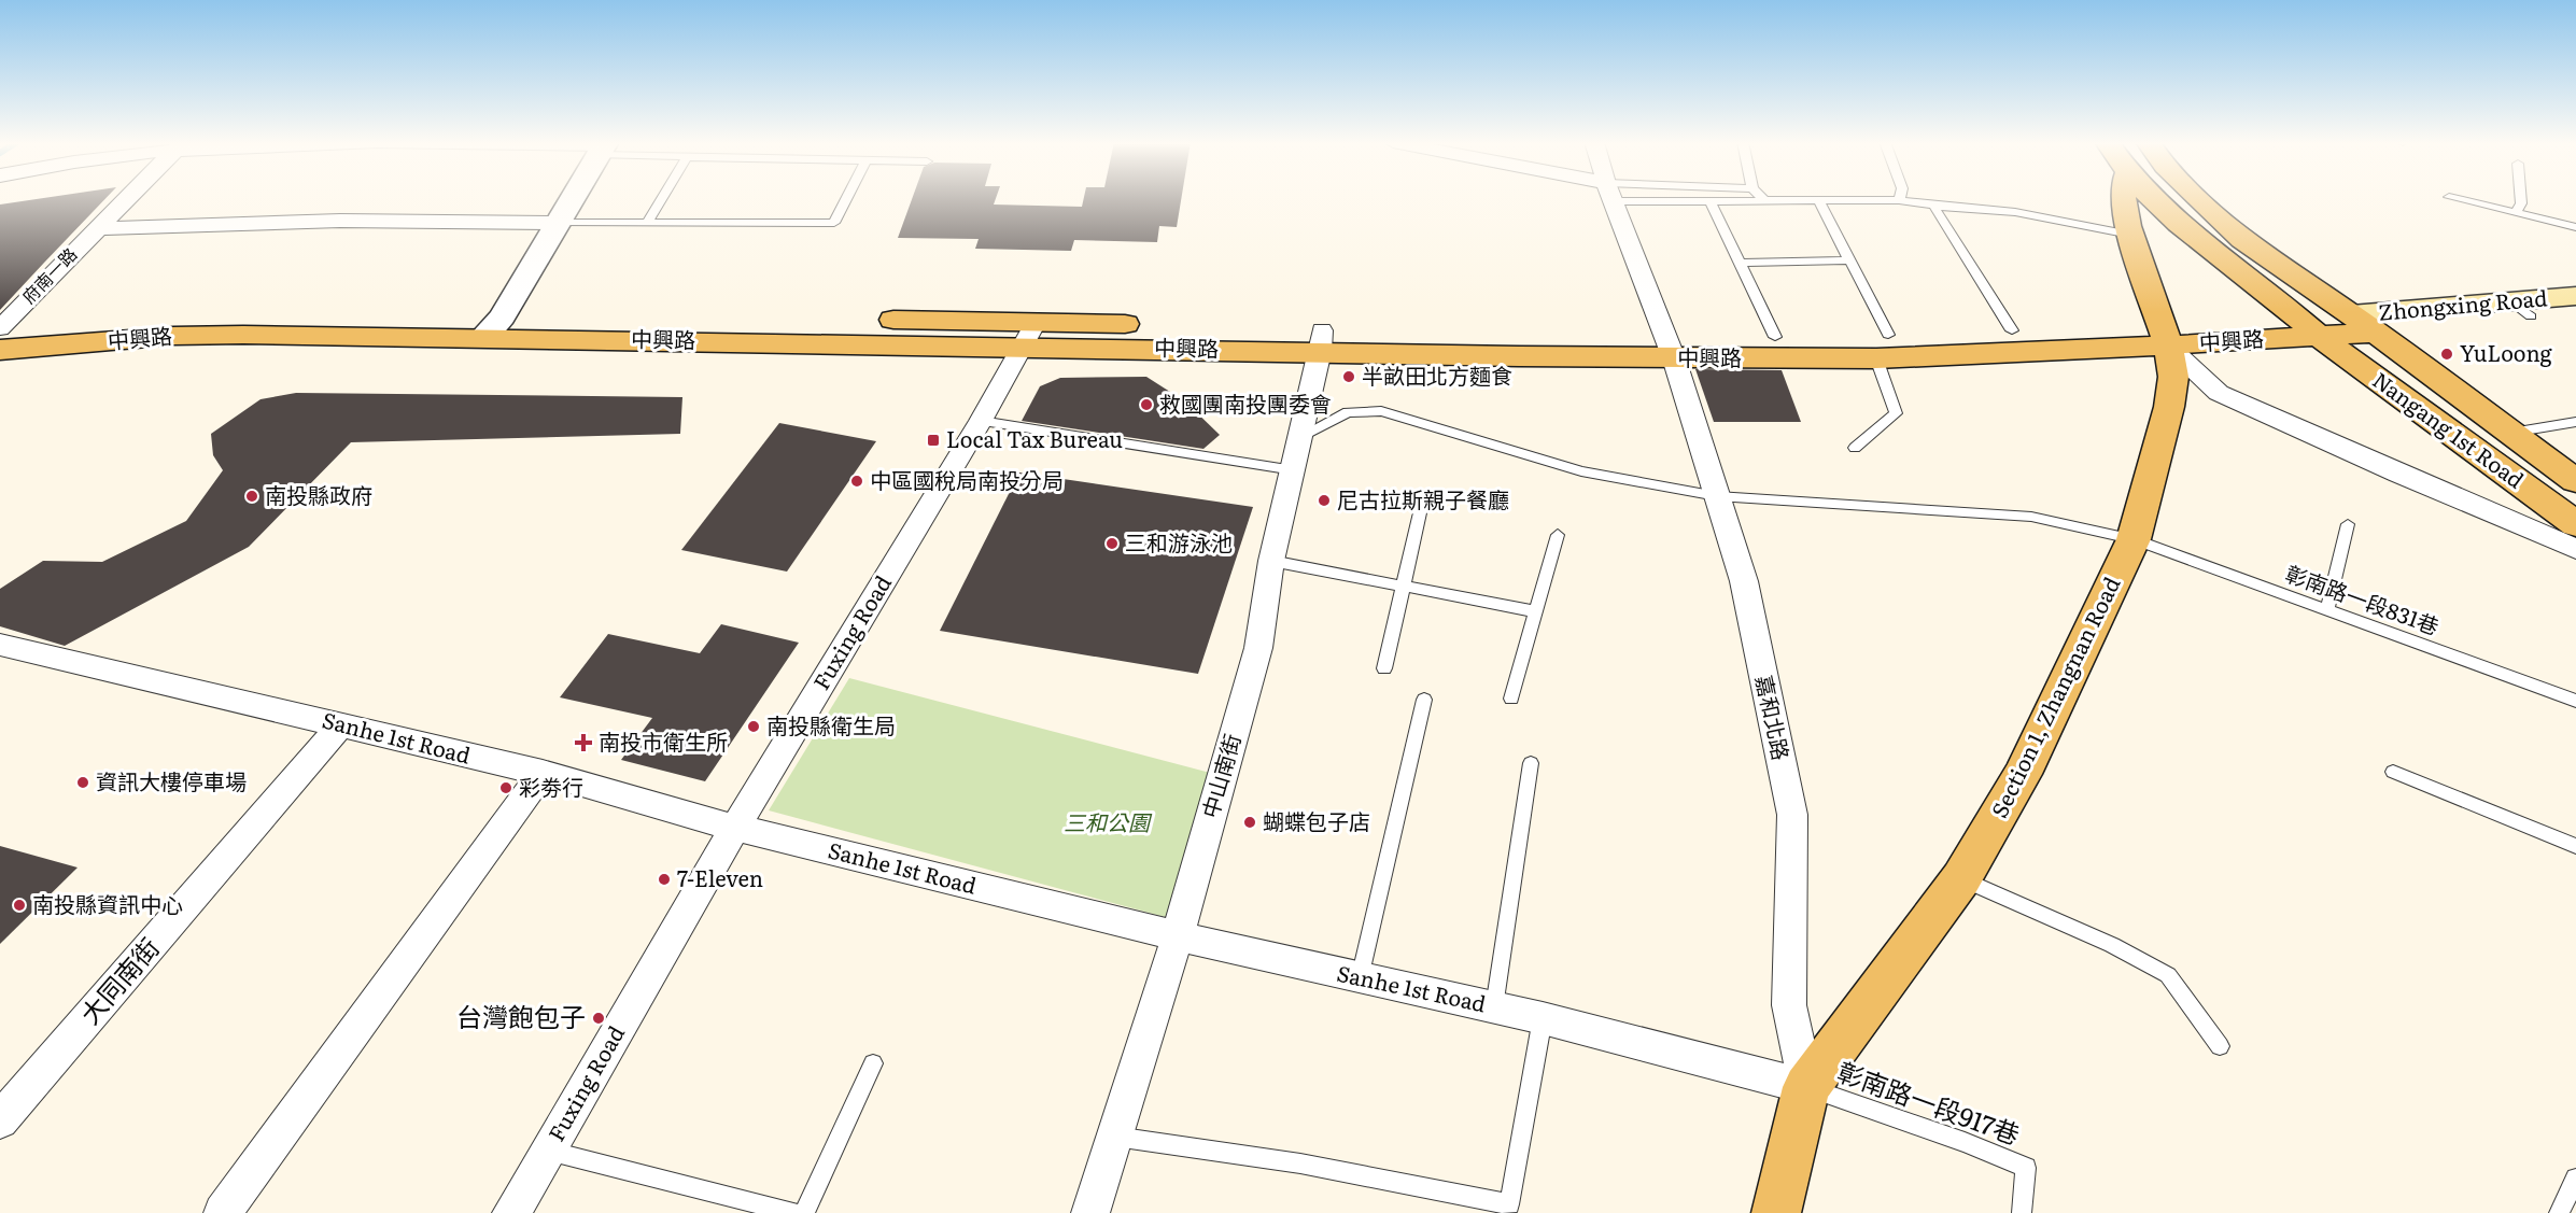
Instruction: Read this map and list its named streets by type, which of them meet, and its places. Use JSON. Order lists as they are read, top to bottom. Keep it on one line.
{"streets":{"main road":["Zhongxing Road","中興路","Nangang 1st Road","Section 1, Zhangnan Road"],"street":["府南一路","Fuxing Road","嘉和北路","Sanhe 1st Road","中山南街","大同南街"],"lane":["彰南路一段831巷","彰南路一段917巷"]},"crossings":[["Zhongxing Road","中興路"],["Zhongxing Road","Nangang 1st Road"],["中興路","Nangang 1st Road"],["中興路","Fuxing Road"],["中興路","Section 1, Zhangnan Road"],["中興路","嘉和北路"],["中興路","中山南街"],["彰南路一段831巷","Section 1, Zhangnan Road"],["彰南路一段831巷","嘉和北路"],["彰南路一段831巷","中山南街"],["Fuxing Road","Sanhe 1st Road"],["Section 1, Zhangnan Road","嘉和北路"],["Section 1, Zhangnan Road","Sanhe 1st Road"],["Section 1, Zhangnan Road","彰南路一段917巷"],["嘉和北路","Sanhe 1st Road"],["嘉和北路","彰南路一段917巷"],["Sanhe 1st Road","中山南街"],["Sanhe 1st Road","大同南街"],["Sanhe 1st Road","彰南路一段917巷"]],"parks":["三和公園"],"places":{"other":["YuLoong","半畝田北方麵食","救國團南投團委會","中區國稅局南投分局","南投縣政府","尼古拉斯親子餐廳","三和游泳池","南投縣衛生局","資訊大樓停車場","彩劵行","蝴蝶包子店","7-Eleven","南投縣資訊中心","台灣飽包子"],"transit":["Local Tax Bureau"],"health":["南投市衛生所"]}}
